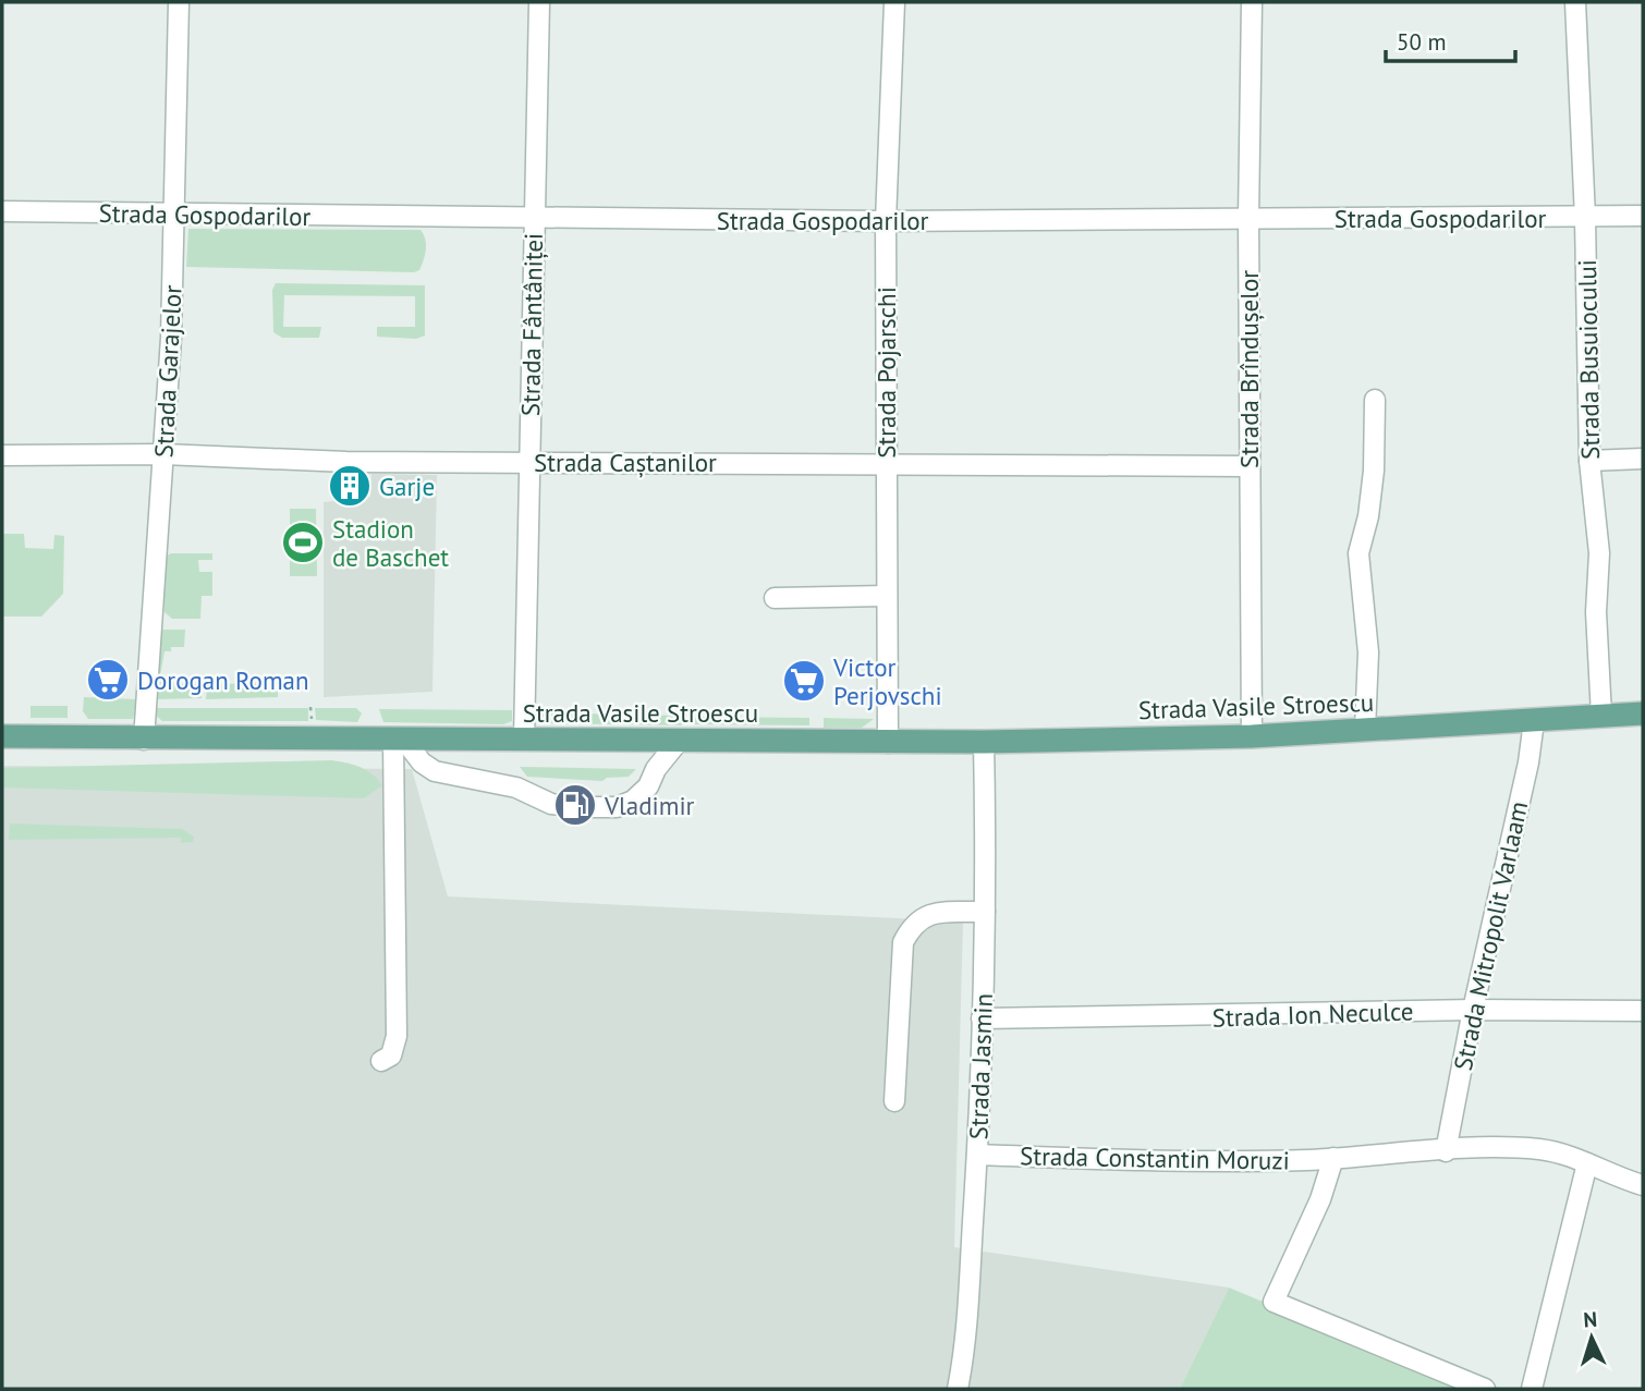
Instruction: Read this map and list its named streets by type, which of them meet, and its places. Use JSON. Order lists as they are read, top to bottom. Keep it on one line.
{"streets":{"main road":["Strada Vasile Stroescu"],"street":["Strada Gospodarilor","Strada Fântâniței","Strada Busuiocului","Strada Brîndușelor","Strada Garajelor","Strada Pojarschi","Strada Caștanilor","Strada Mitropolit Varlaam","Strada Ion Neculce","Strada Jasmin","Strada Constantin Moruzi"]},"crossings":[["Strada Gospodarilor","Strada Fântâniței"],["Strada Gospodarilor","Strada Busuiocului"],["Strada Gospodarilor","Strada Brîndușelor"],["Strada Gospodarilor","Strada Garajelor"],["Strada Gospodarilor","Strada Pojarschi"],["Strada Fântâniței","Strada Caștanilor"],["Strada Fântâniței","Strada Vasile Stroescu"],["Strada Busuiocului","Strada Vasile Stroescu"],["Strada Brîndușelor","Strada Caștanilor"],["Strada Brîndușelor","Strada Vasile Stroescu"],["Strada Garajelor","Strada Caștanilor"],["Strada Garajelor","Strada Vasile Stroescu"],["Strada Pojarschi","Strada Caștanilor"],["Strada Pojarschi","Strada Vasile Stroescu"],["Strada Vasile Stroescu","Strada Mitropolit Varlaam"],["Strada Vasile Stroescu","Strada Jasmin"],["Strada Mitropolit Varlaam","Strada Ion Neculce"],["Strada Mitropolit Varlaam","Strada Constantin Moruzi"],["Strada Ion Neculce","Strada Jasmin"],["Strada Jasmin","Strada Constantin Moruzi"]],"places":{"building":["Garje"],"sports":["Stadion de Baschet"],"supermarket":["Dorogan Roman","Victor Perjovschi"],"fuel station":["Vladimir"]},"scale_bar":"50 m","north":"top"}
